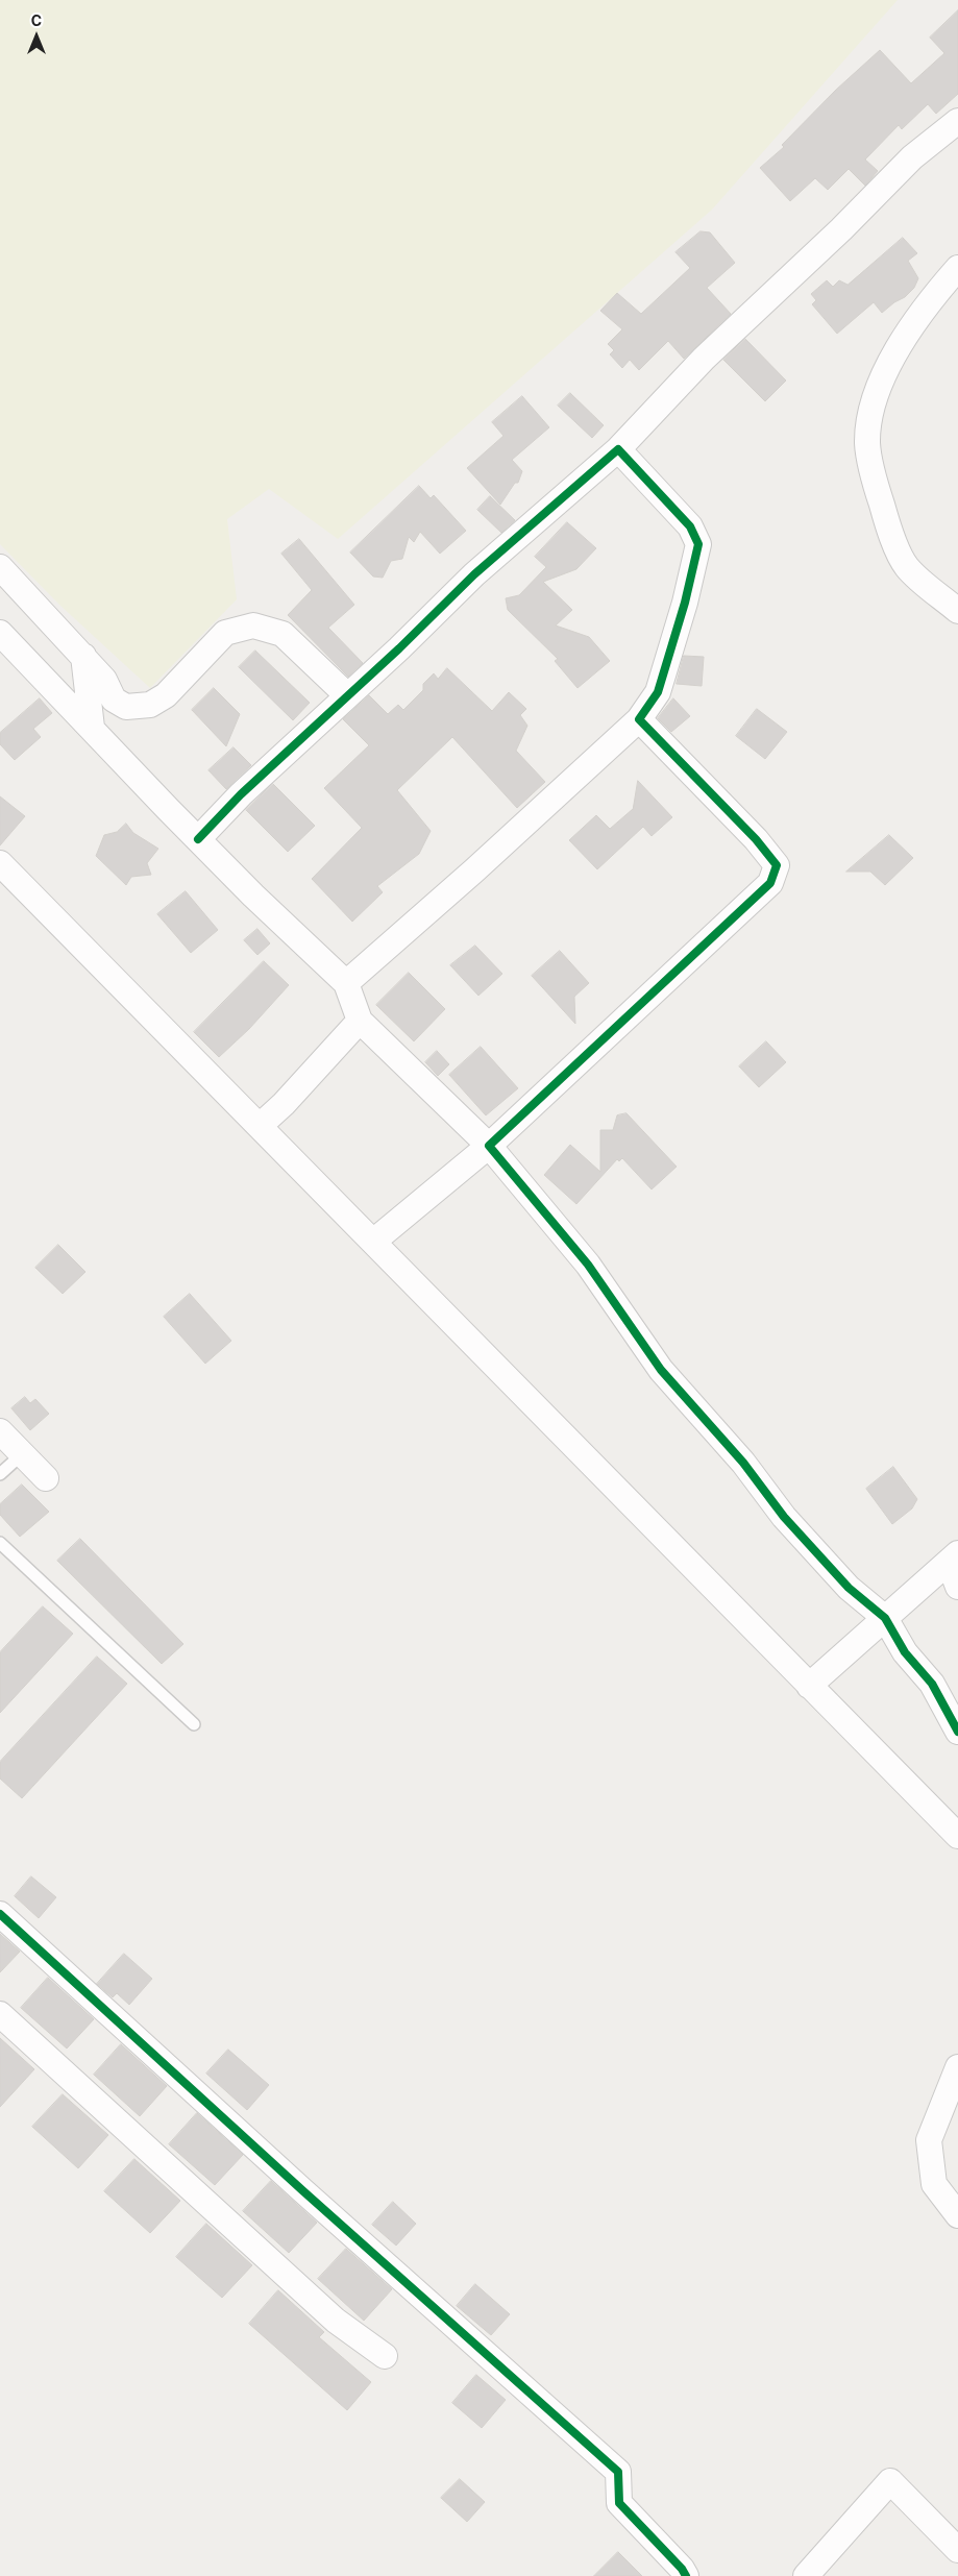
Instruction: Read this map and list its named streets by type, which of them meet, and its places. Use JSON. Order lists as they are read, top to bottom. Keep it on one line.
{"north":"top"}
